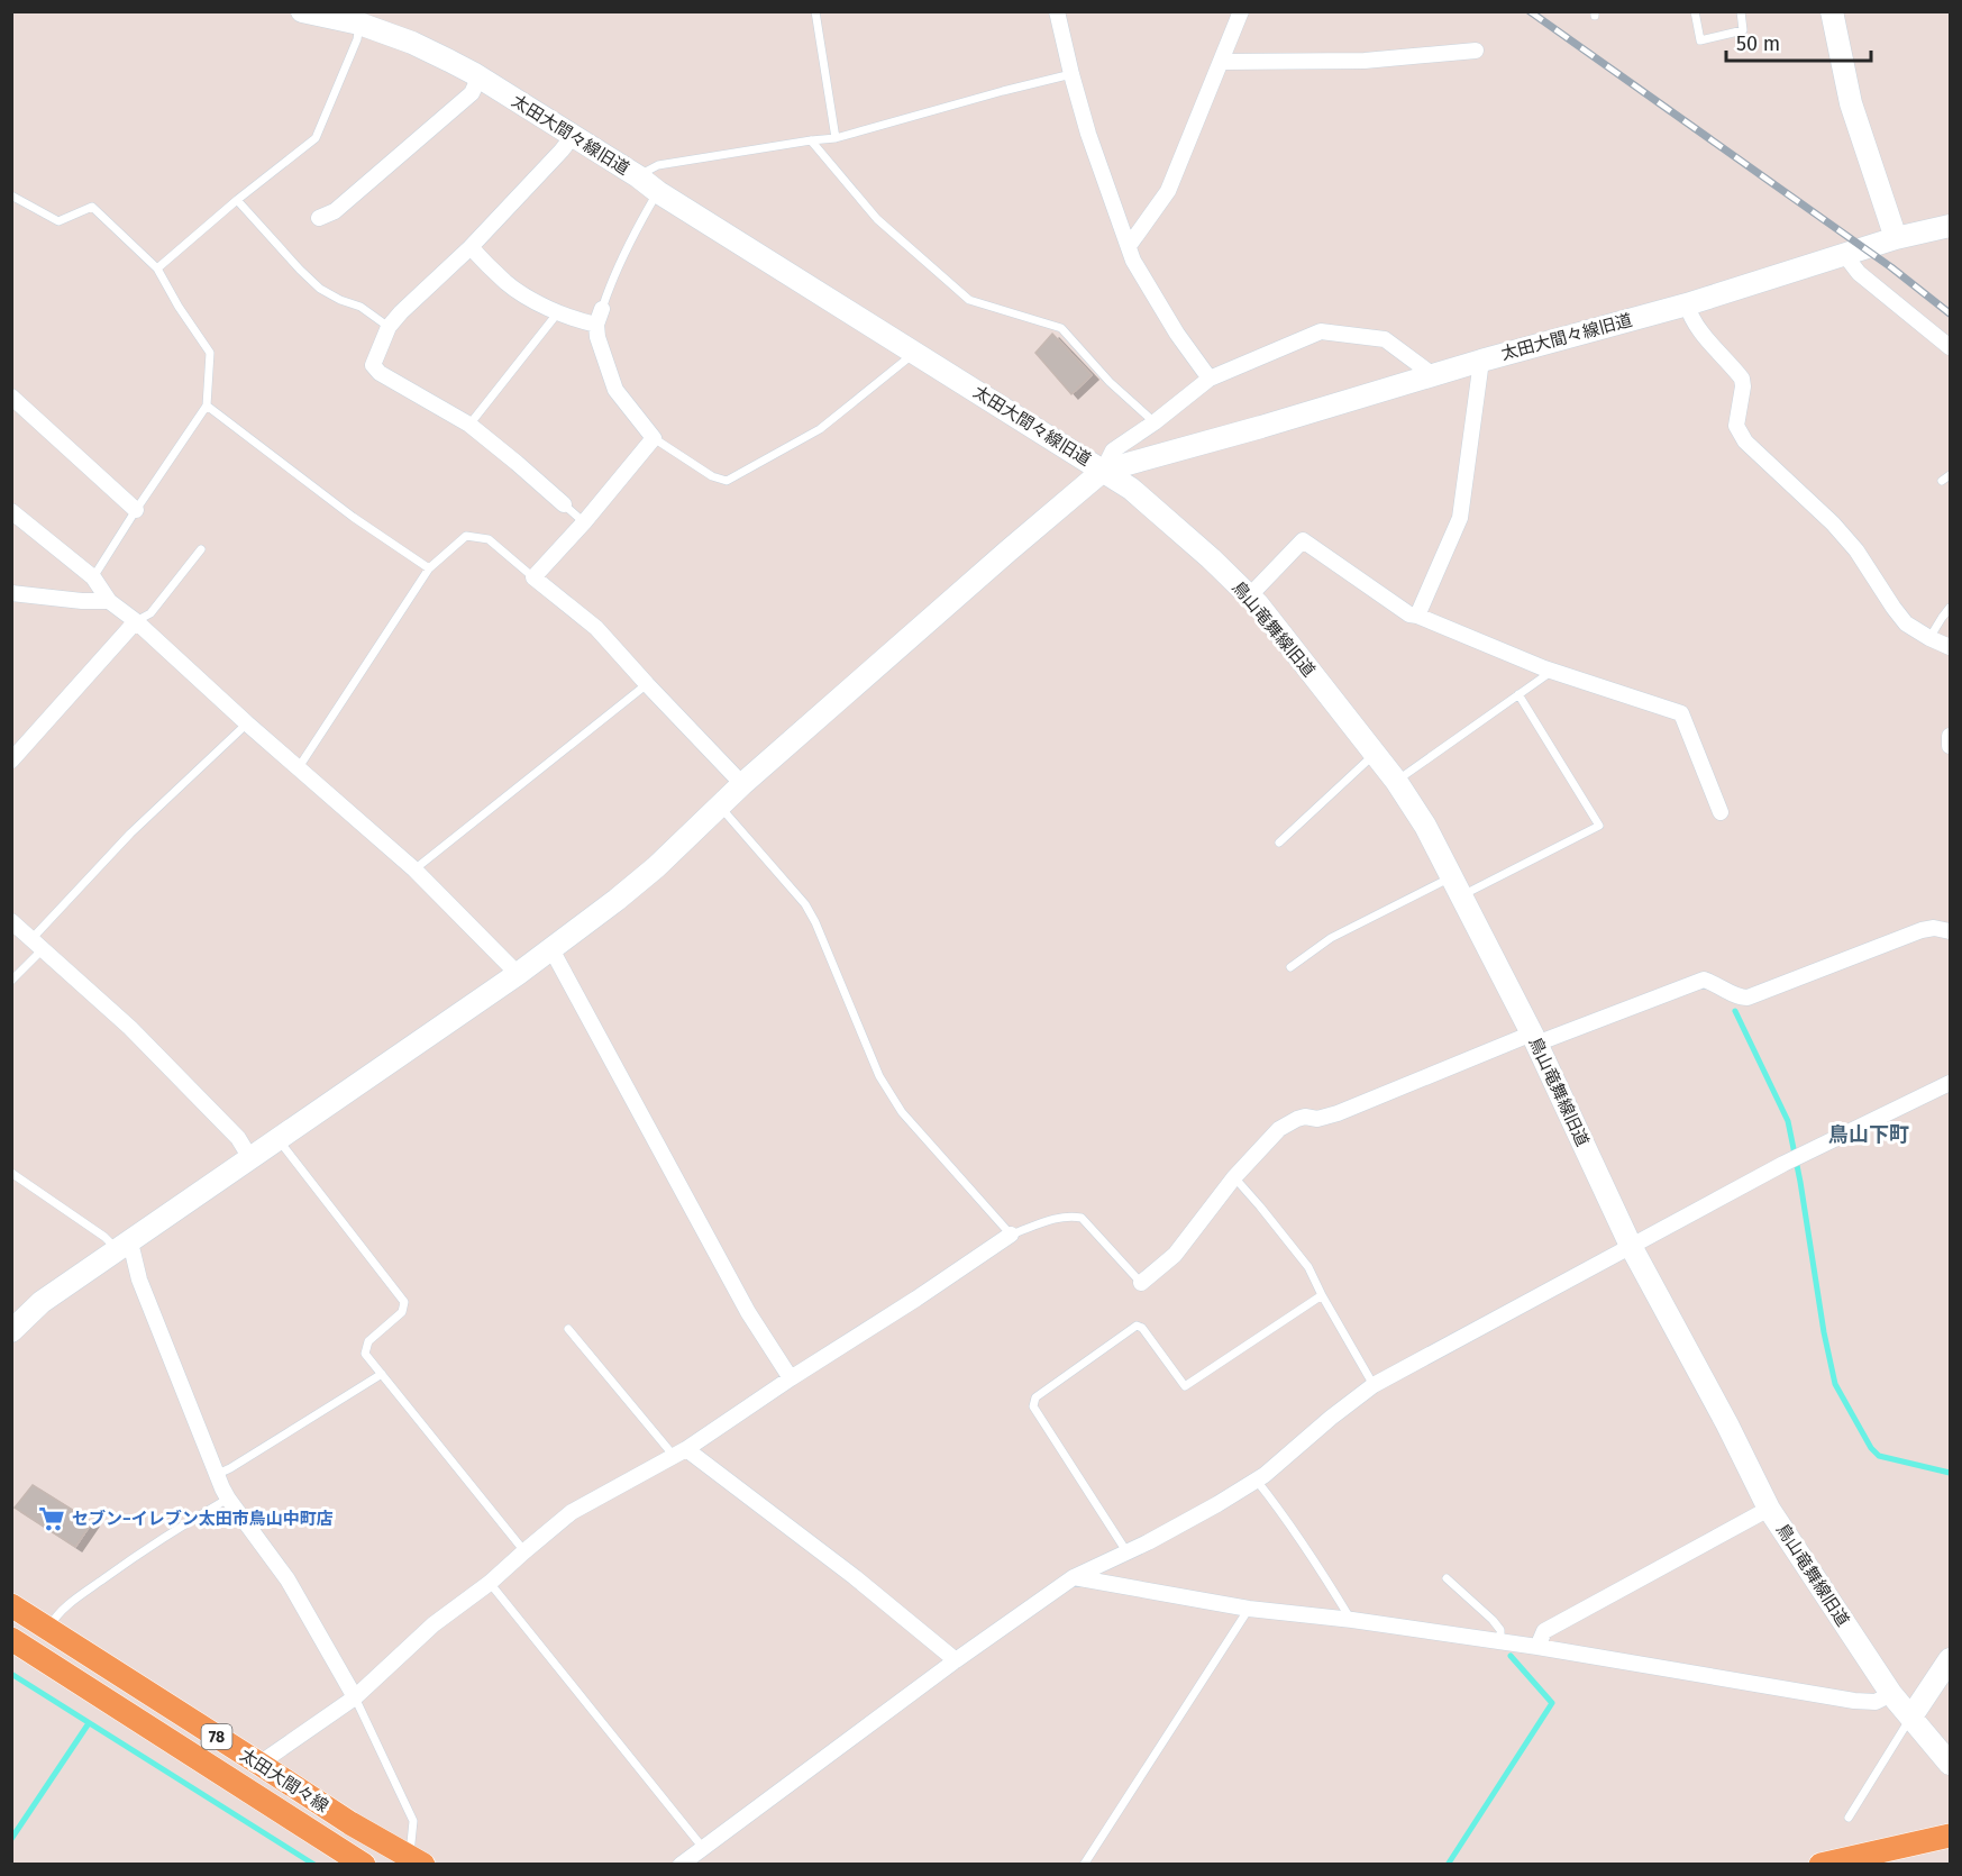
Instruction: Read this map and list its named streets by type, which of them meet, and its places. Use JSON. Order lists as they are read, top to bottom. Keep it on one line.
{"streets":{"main road":["78","太田大間々線"],"street":["太田大間々線旧道","鳥山竜舞線旧道"]},"crossings":[["太田大間々線旧道","鳥山竜舞線旧道"]],"districts":["鳥山下町"],"places":{"supermarket":["セブン−イレブン太田市鳥山中町店"]},"scale_bar":"50 m"}
